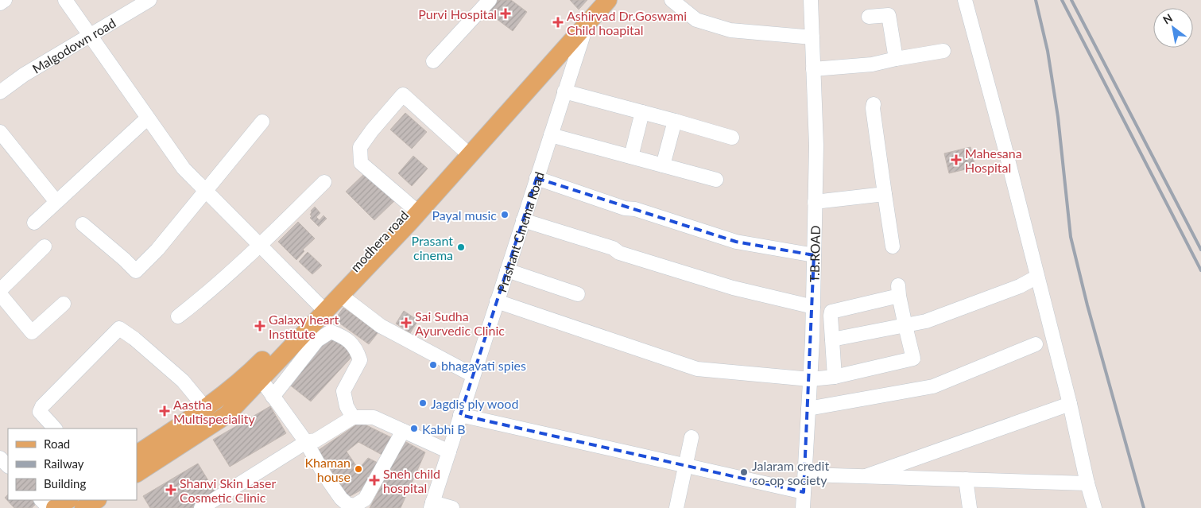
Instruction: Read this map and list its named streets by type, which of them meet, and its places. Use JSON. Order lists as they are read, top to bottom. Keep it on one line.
{"streets":{"main road":["modhera road"],"street":["Malgodown road","Prashant Cinema Road","T.B.ROAD"]},"places":{"health":["Purvi Hospital","Ashirvad Dr.Goswami Child hoapital","Mahesana Hospital","Sai Sudha Ayurvedic Clinic","Galaxy heart Institute","Aastha Multispeciality","Sneh child hospital","Shanvi Skin Laser Cosmetic Clinic"],"other":["Payal music","Prasant cinema","bhagavati spies","Jagdis ply wood","Kabhi B","Khaman house","Jalaram credit co-op society"]},"legend":["Road","Railway","Building"],"north":"top left"}
